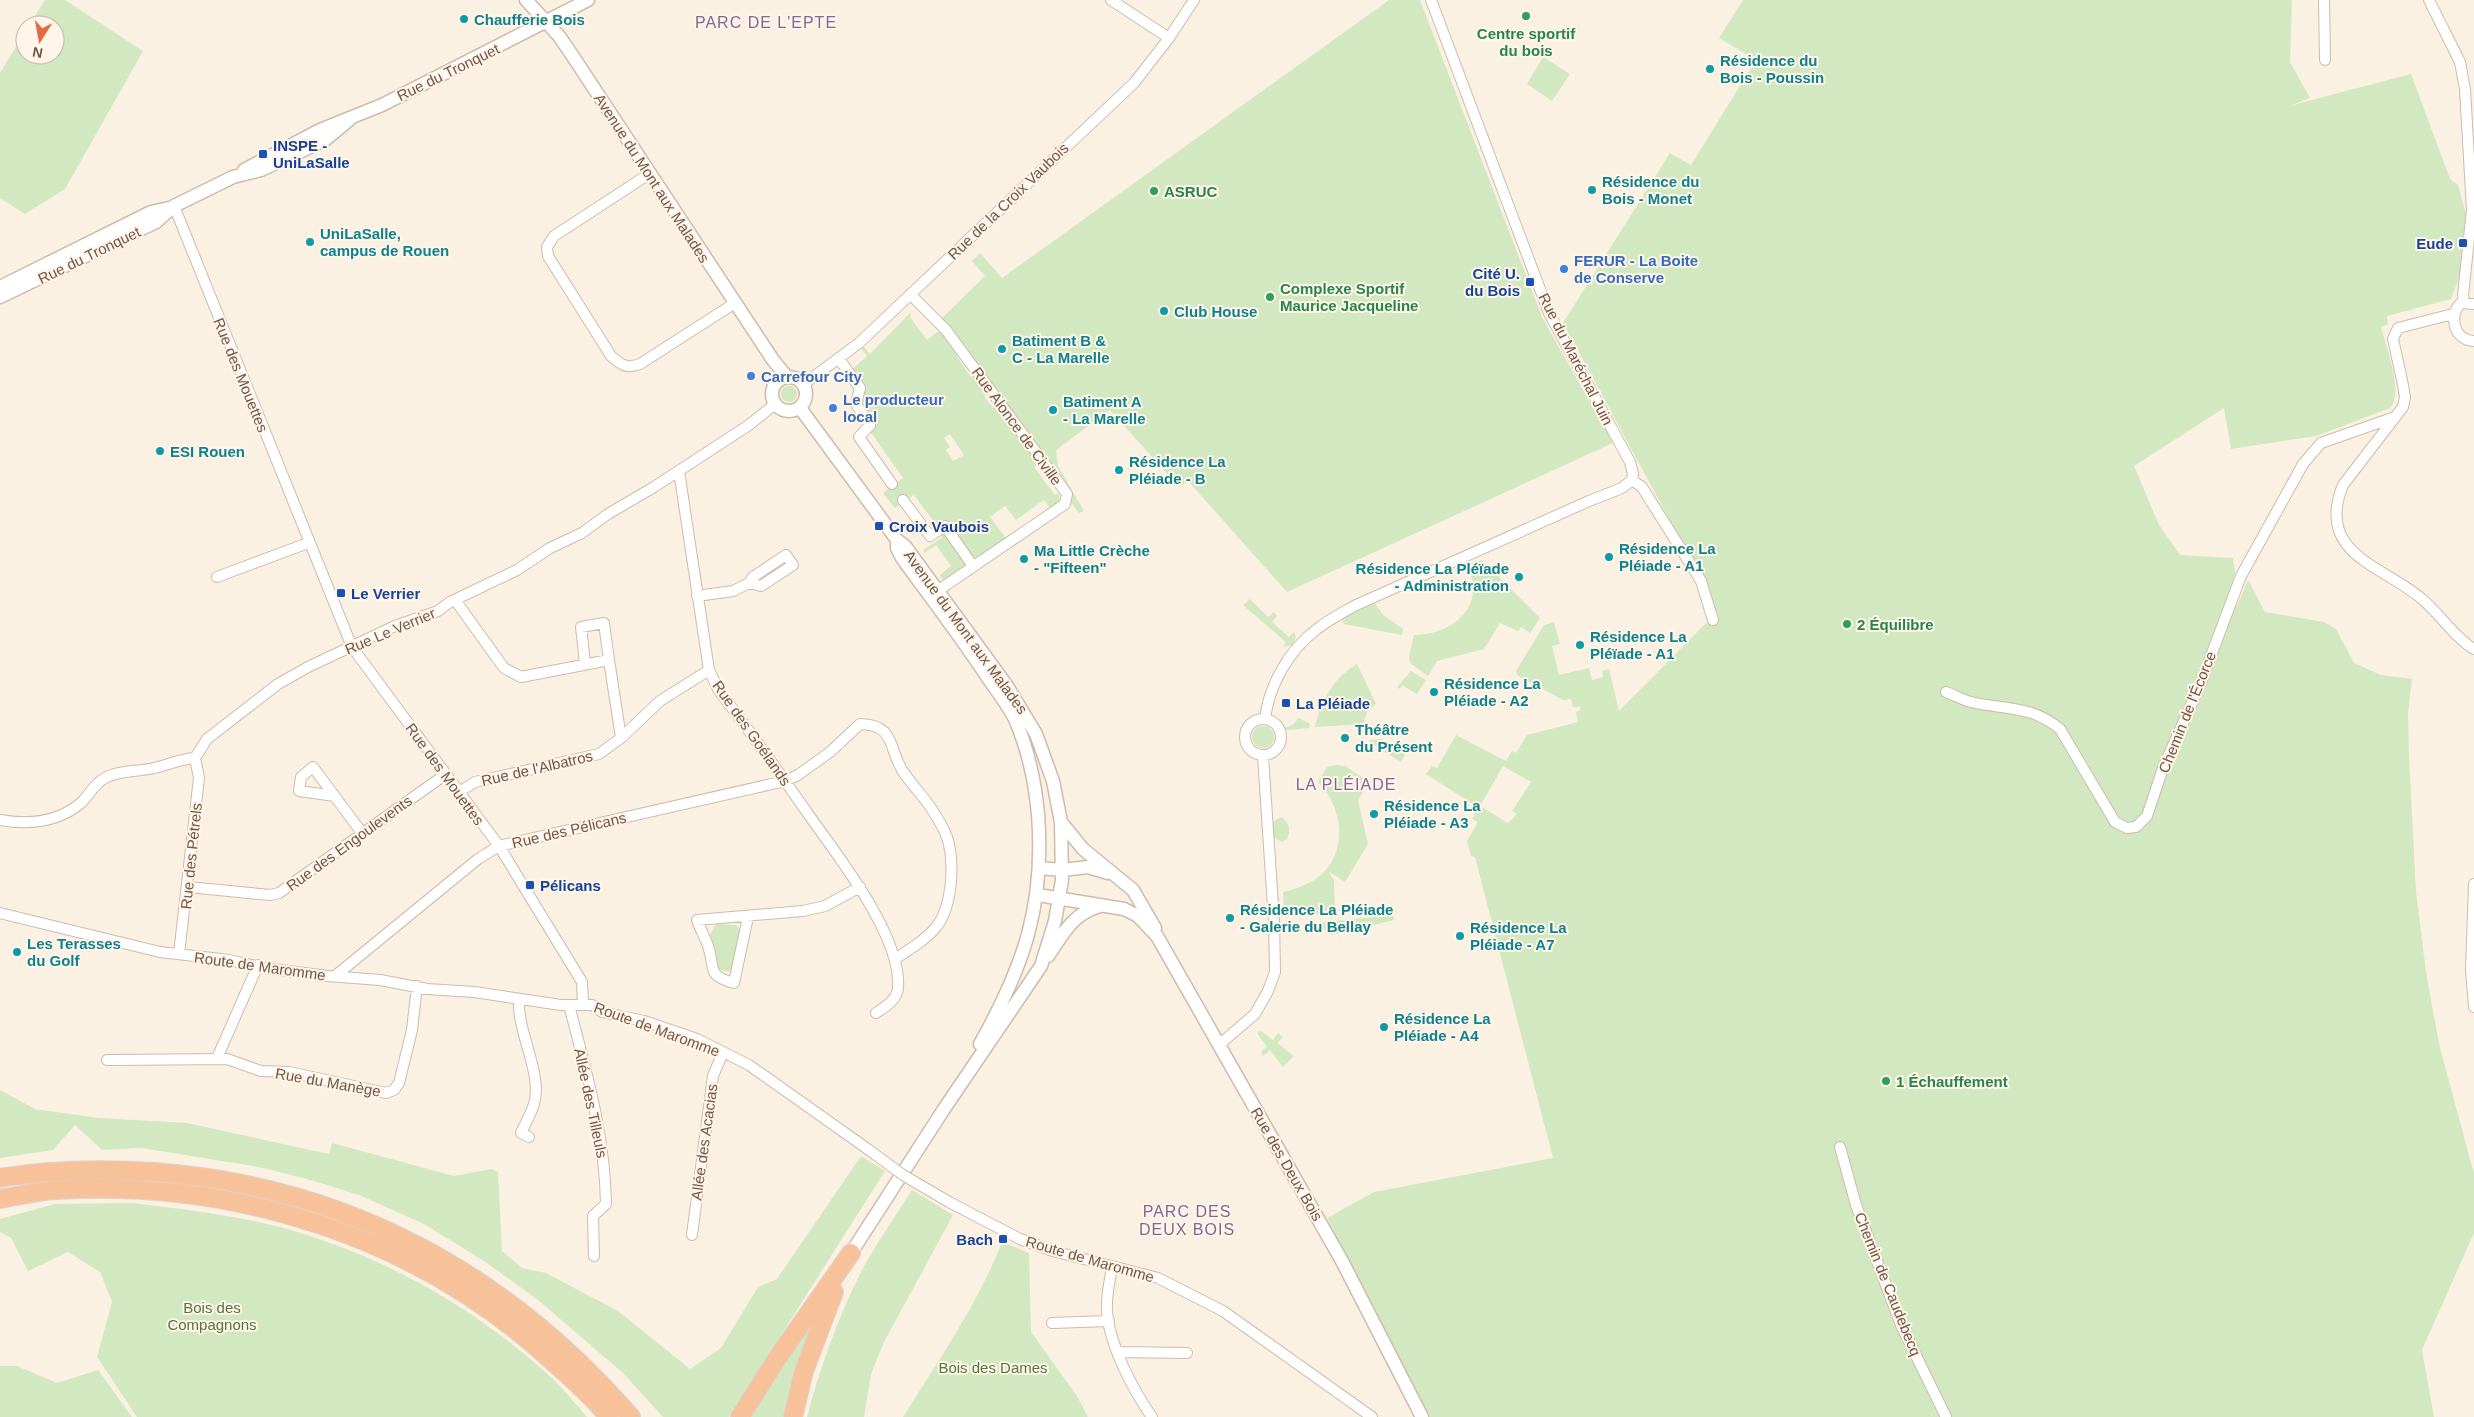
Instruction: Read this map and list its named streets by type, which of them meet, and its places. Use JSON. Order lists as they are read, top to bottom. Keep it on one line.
{"streets":{"street":["Rue du Tronquet","Avenue du Mont aux Malades","Rue de la Croix Vaubois","Rue du Maréchal Juin","Rue des Mouettes","Rue Alonce de Civille","Rue Le Verrier","Chemin de l'Écorce","Rue des Goélands","Rue de l'Albatros","Rue des Pélicans","Rue des Engoulevents","Rue des Pétrels","Route de Maromme","Rue du Manège","Allée des Tilleuls","Allée des Acacias","Rue des Deux Bois","Chemin de Caudebecq"]},"crossings":[["Rue du Tronquet","Avenue du Mont aux Malades"],["Rue du Tronquet","Rue des Mouettes"],["Avenue du Mont aux Malades","Rue de la Croix Vaubois"],["Avenue du Mont aux Malades","Rue Alonce de Civille"],["Avenue du Mont aux Malades","Rue Le Verrier"],["Avenue du Mont aux Malades","Rue des Deux Bois"],["Rue de la Croix Vaubois","Rue Alonce de Civille"],["Rue de la Croix Vaubois","Rue Le Verrier"],["Rue des Mouettes","Rue Le Verrier"],["Rue des Mouettes","Rue de l'Albatros"],["Rue des Mouettes","Rue des Pélicans"],["Rue des Mouettes","Rue des Engoulevents"],["Rue des Mouettes","Route de Maromme"],["Rue Le Verrier","Rue des Goélands"],["Rue Le Verrier","Rue des Pétrels"],["Rue des Goélands","Rue de l'Albatros"],["Rue des Goélands","Rue des Pélicans"],["Rue des Pélicans","Route de Maromme"],["Rue des Engoulevents","Rue des Pétrels"],["Rue des Pétrels","Route de Maromme"],["Route de Maromme","Rue du Manège"],["Route de Maromme","Allée des Tilleuls"],["Route de Maromme","Allée des Acacias"]],"districts":["PARC DE L'EPTE","LA PLÉIADE","PARC DES DEUX BOIS"],"parks":["Bois des Compagnons","Bois des Dames"],"places":{"other":["Centre sportif du bois","Chaufferie Bois","Résidence du Bois - Poussin","Résidence du Bois - Monet","ASRUC","UniLaSalle, campus de Rouen","FERUR - La Boite de Conserve","Complexe Sportif Maurice Jacqueline","Club House","Batiment B & C - La Marelle","Carrefour City","Le producteur local","Batiment A - La Marelle","ESI Rouen","Résidence La Pléiade - B","Résidence La Pléiade - A1","Ma Little Crèche - \"Fifteen\"","Résidence La Pléïade - Administration","2 Équilibre","Résidence La Pléïade - A1","Résidence La Pléiade - A2","Théâtre du Présent","Résidence La Pléiade - A3","Résidence La Pléiade - Galerie du Bellay","Résidence La Pléiade - A7","Les Terasses du Golf","Résidence La Pléiade - A4","1 Échauffement"],"transit":["INSPE - UniLaSalle","Eude","Cité U. du Bois","Croix Vaubois","Le Verrier","La Pléiade","Pélicans","Bach"]},"north":"bottom"}
